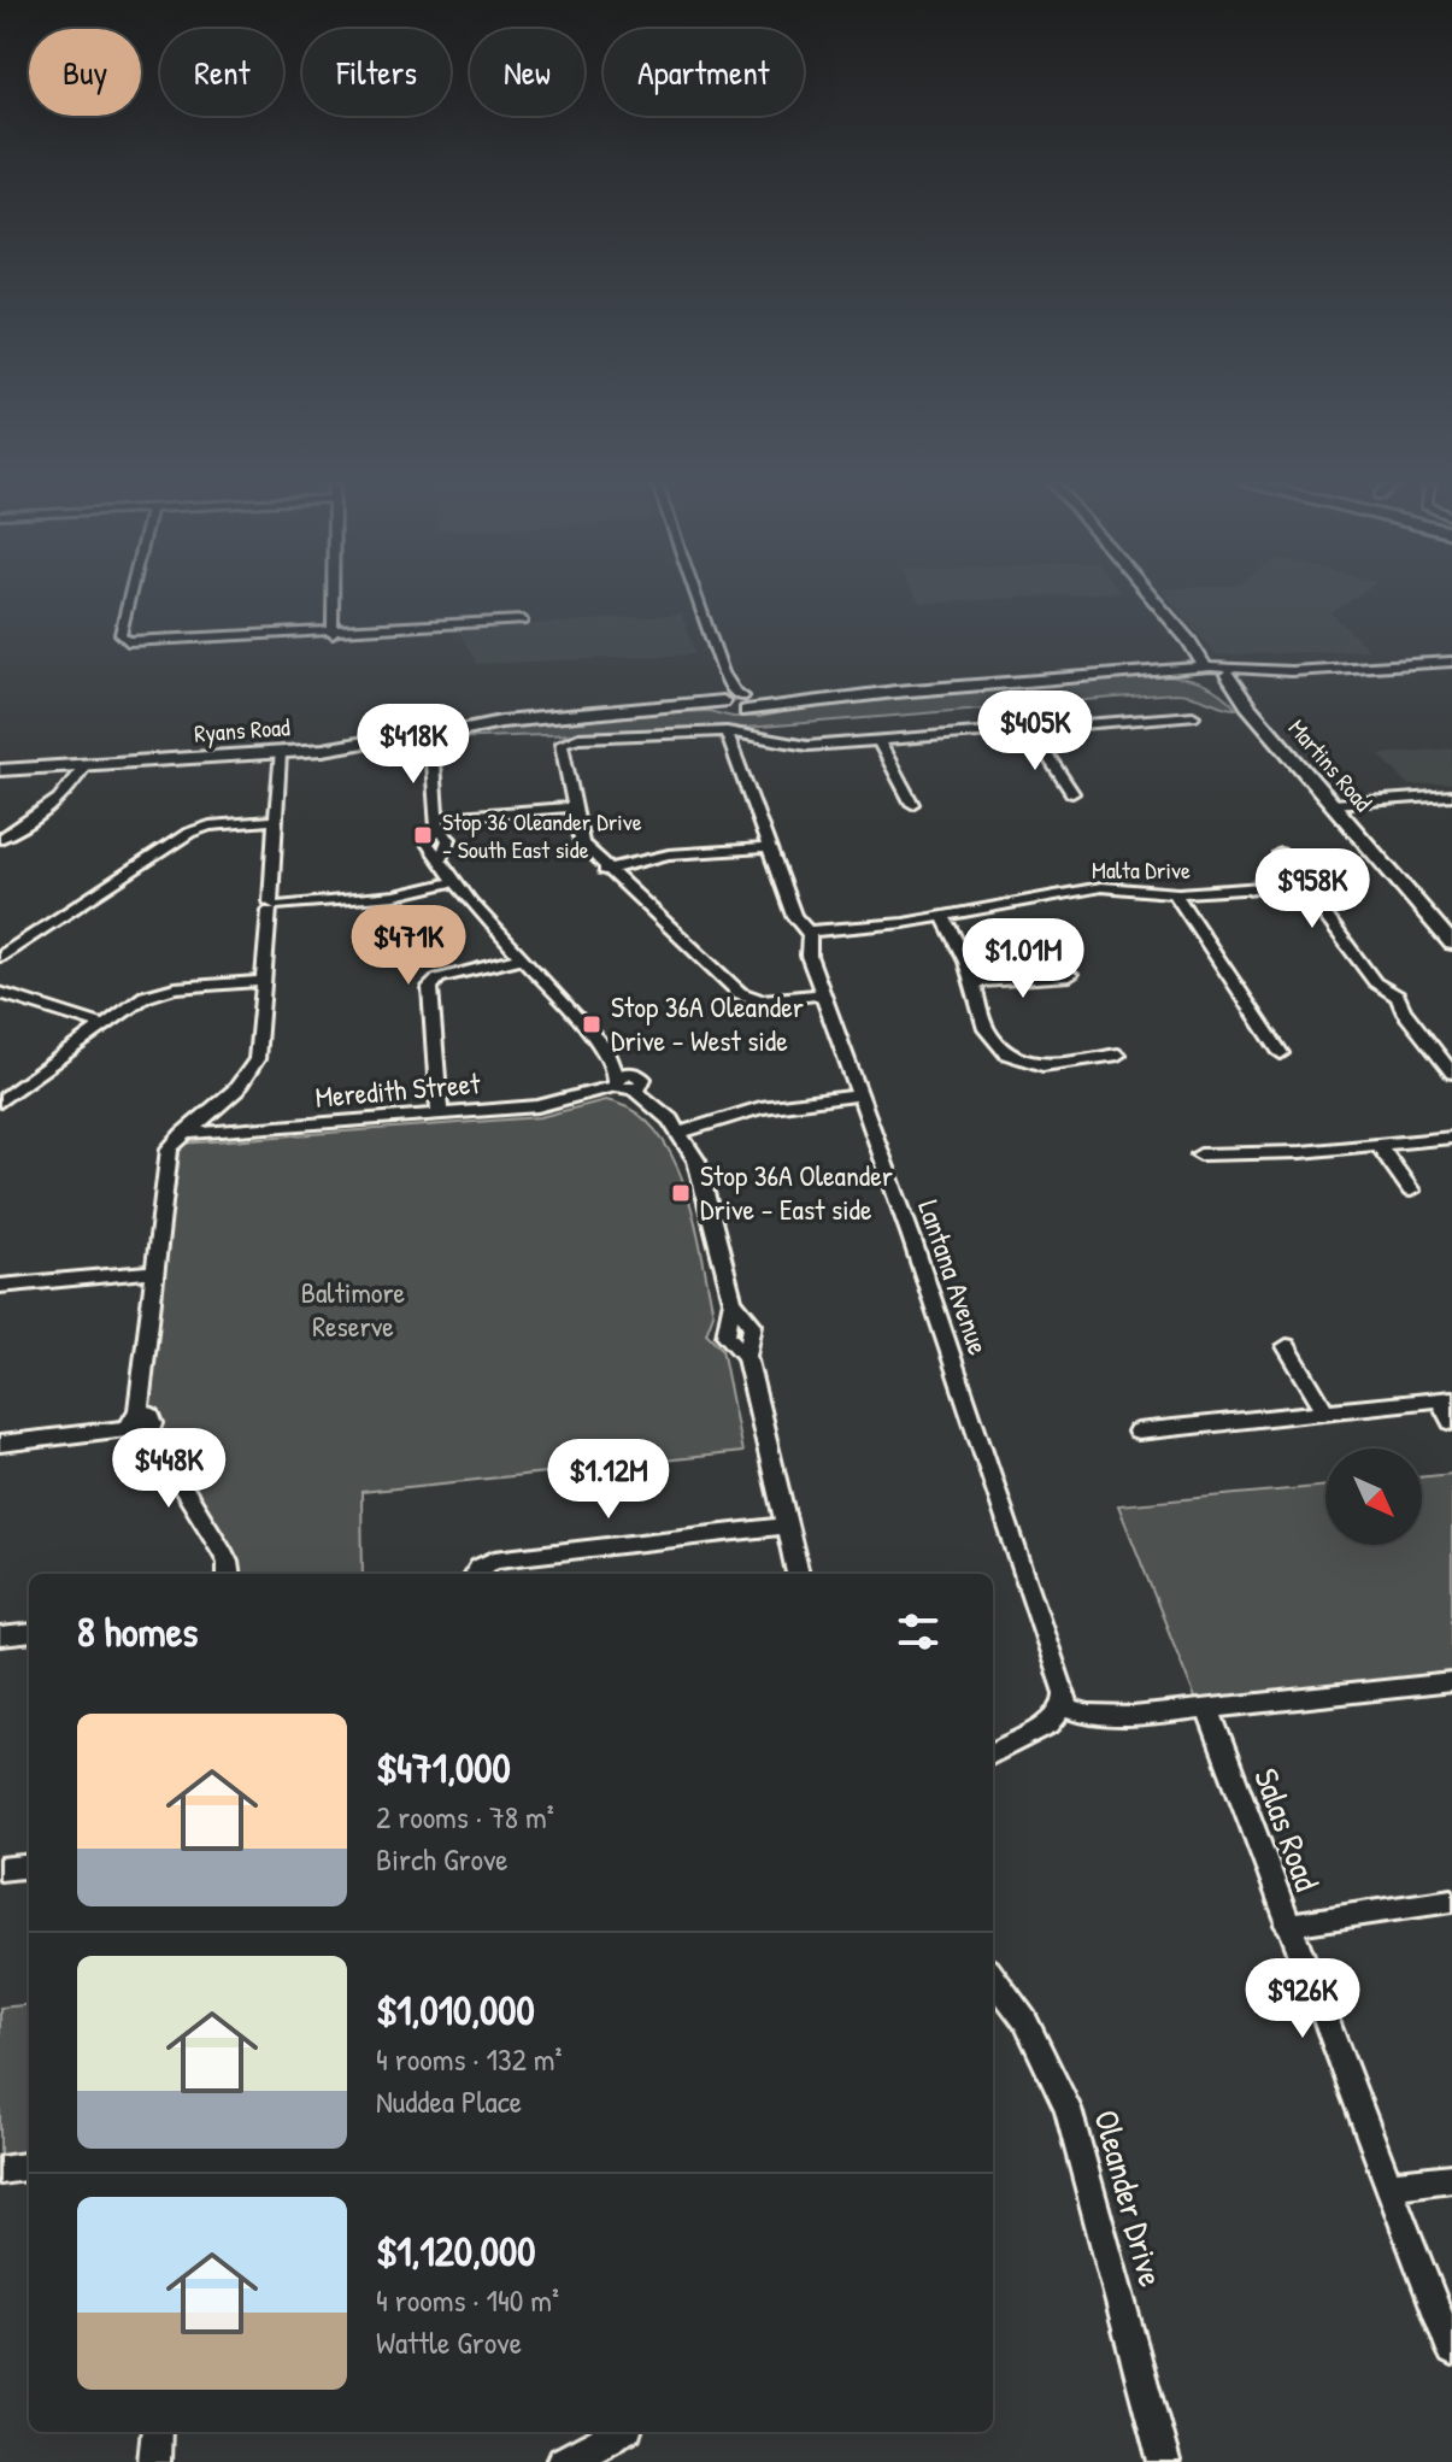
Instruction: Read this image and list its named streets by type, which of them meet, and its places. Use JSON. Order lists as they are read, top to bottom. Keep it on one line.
{"streets":{"street":["Ryans Road","Martins Road","Malta Drive","Meredith Street","Lantana Avenue","Salas Road","Oleander Drive"]},"crossings":[["Ryans Road","Martins Road"],["Malta Drive","Lantana Avenue"]],"parks":["Baltimore Reserve"],"places":{"transit":["Stop 36 Oleander Drive - South East side","Stop 36A Oleander Drive - West side","Stop 36A Oleander Drive - East side"]},"north":"bottom right","page":{"chip":["Buy","Rent","Filters","New","Apartment"],"price":["$405K","$418K","$958K","$471K","$1.01M","$448K","$1.12M","$926K"],"heading":"8 homes","list":[{"name":"$471,000","note":"2 rooms · 78 m² · Birch Grove"},{"name":"$1,010,000","note":"4 rooms · 132 m² · Nuddea Place"},{"name":"$1,120,000","note":"4 rooms · 140 m² · Wattle Grove"}]}}
